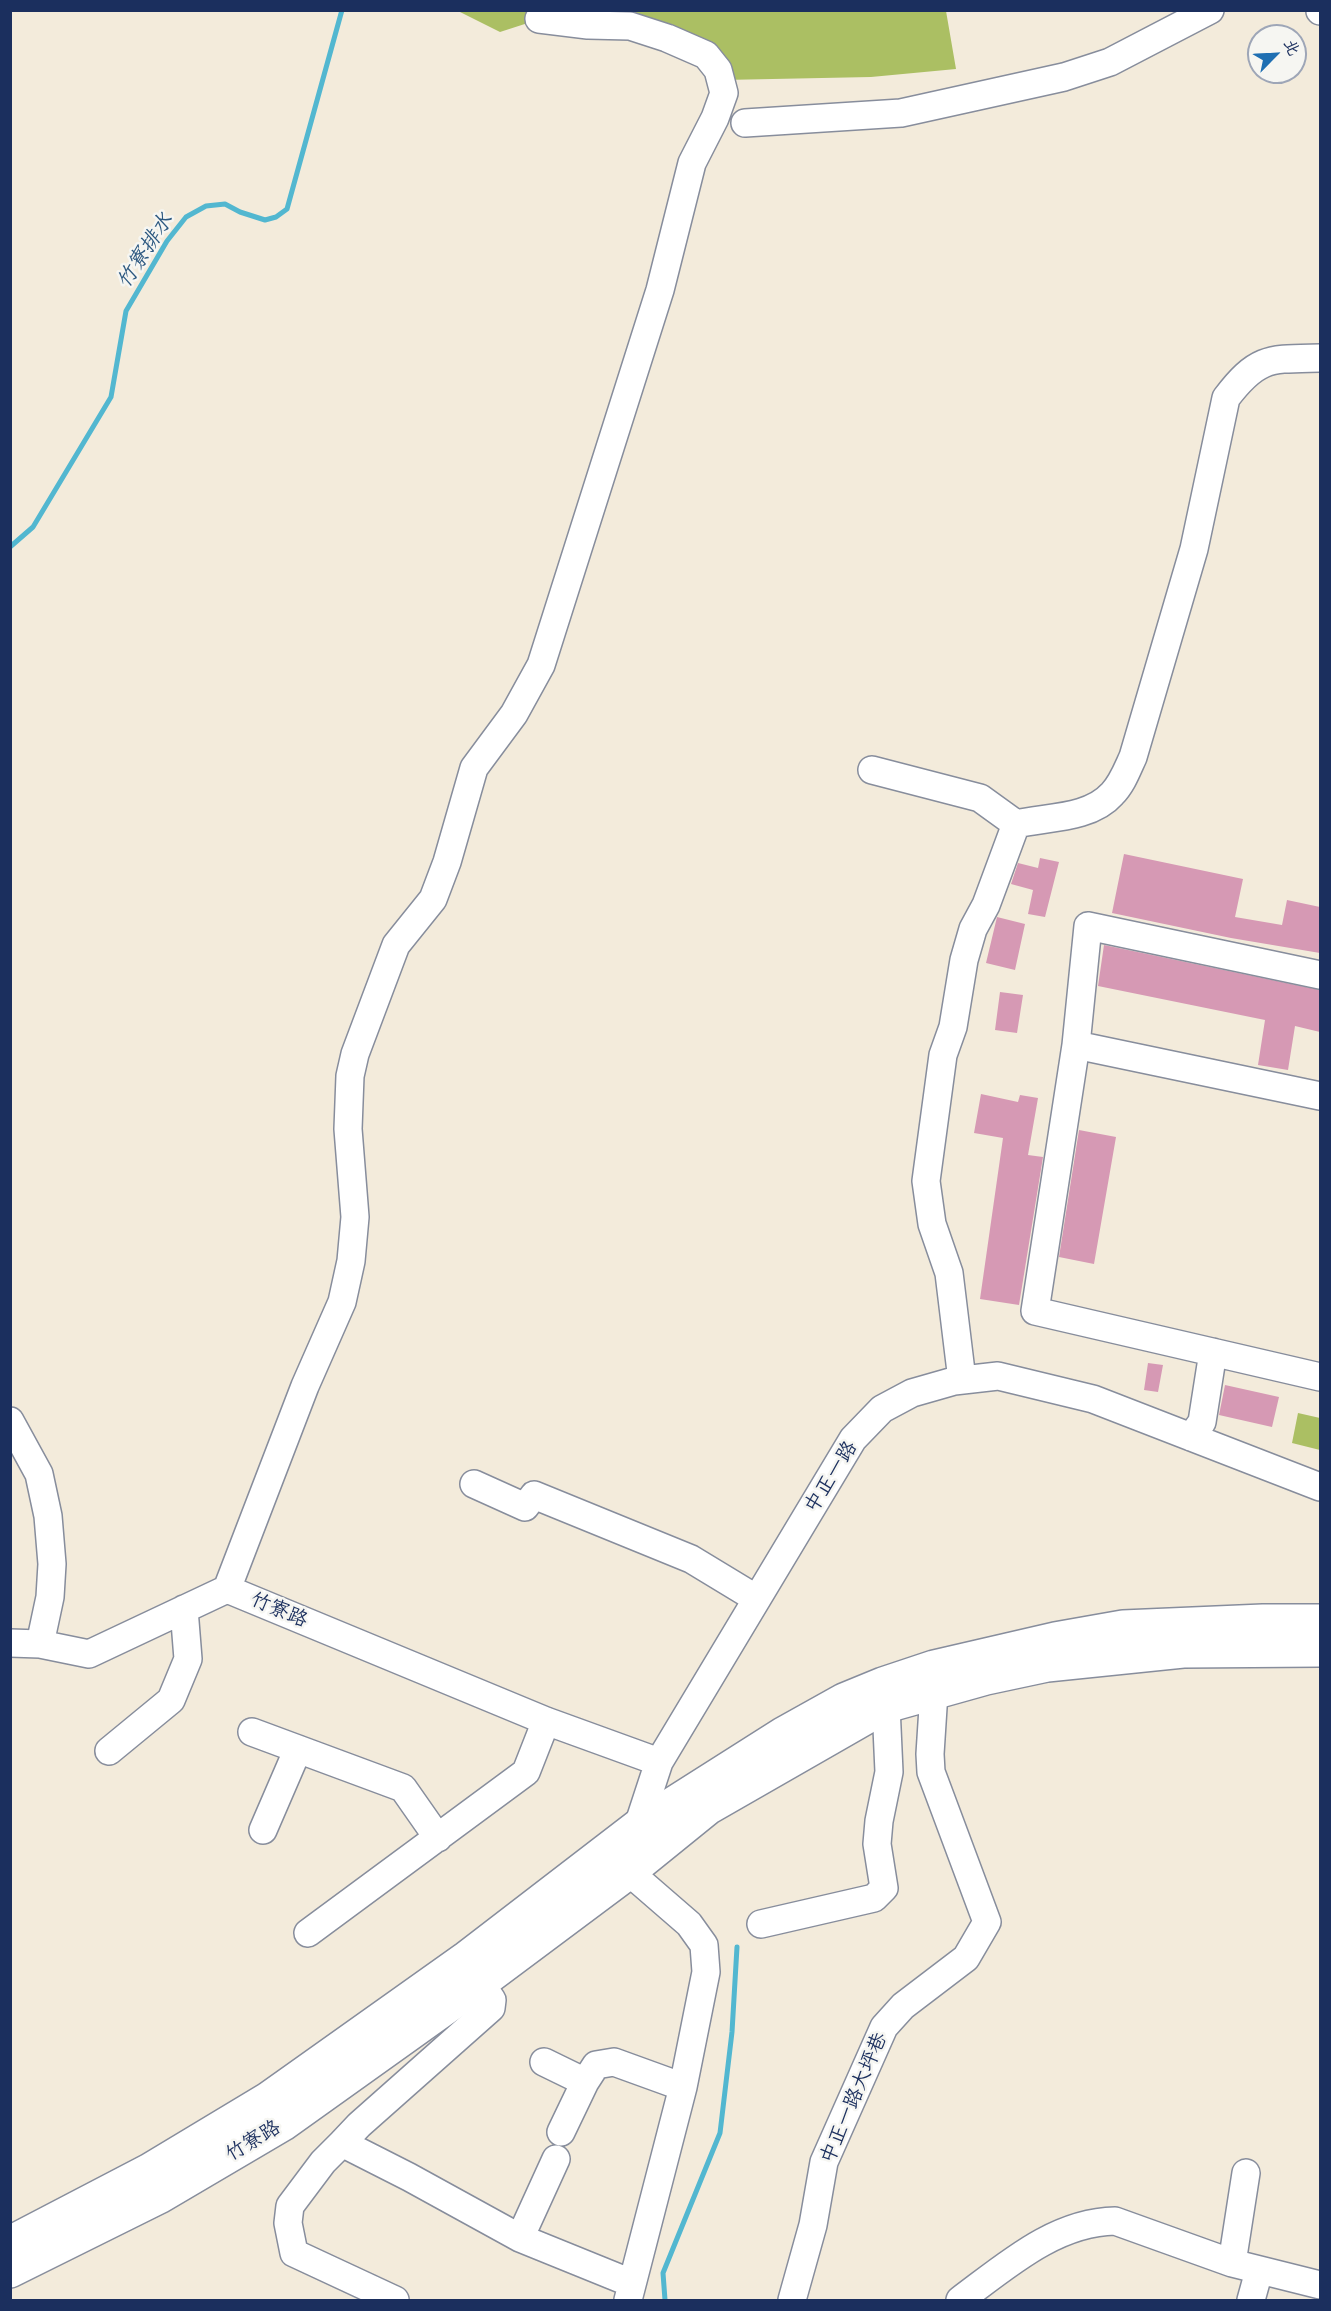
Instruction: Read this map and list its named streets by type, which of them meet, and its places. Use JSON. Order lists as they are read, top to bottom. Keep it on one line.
{"streets":{"main road":["竹寮路"],"street":["中正一路","中正一路大坪巷"]},"crossings":[["中正一路","竹寮路"]],"water":["竹寮排水"],"north":"top right"}
